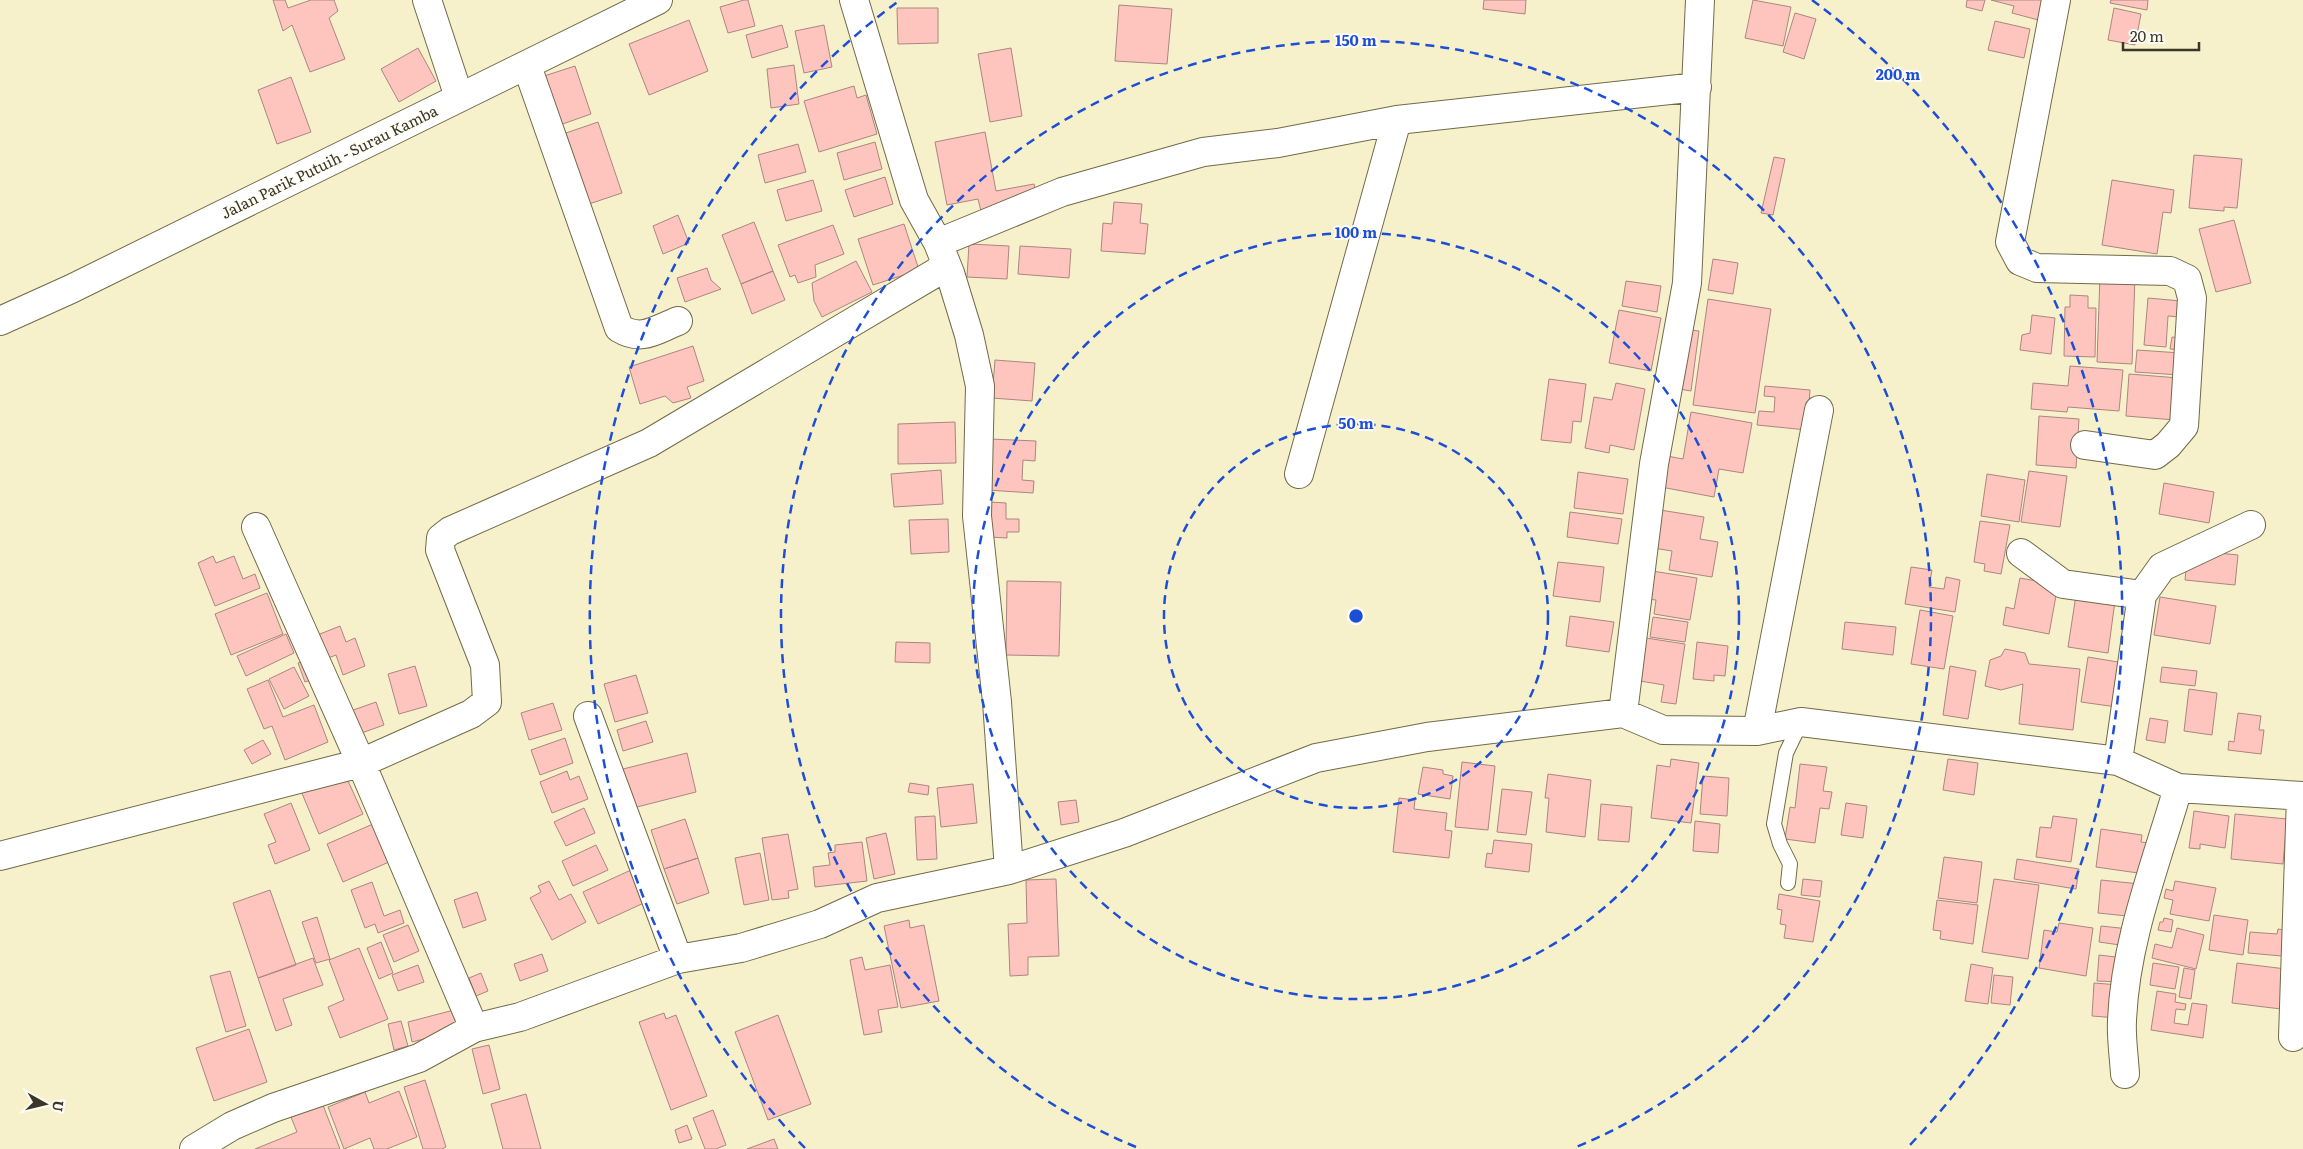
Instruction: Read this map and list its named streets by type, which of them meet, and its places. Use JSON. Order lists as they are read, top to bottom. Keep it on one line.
{"streets":{"street":["Jalan Parik Putuih - Surau Kamba"]},"scale_bar":"20 m","north":"right","rings":["150 m","200 m","100 m","50 m"]}
